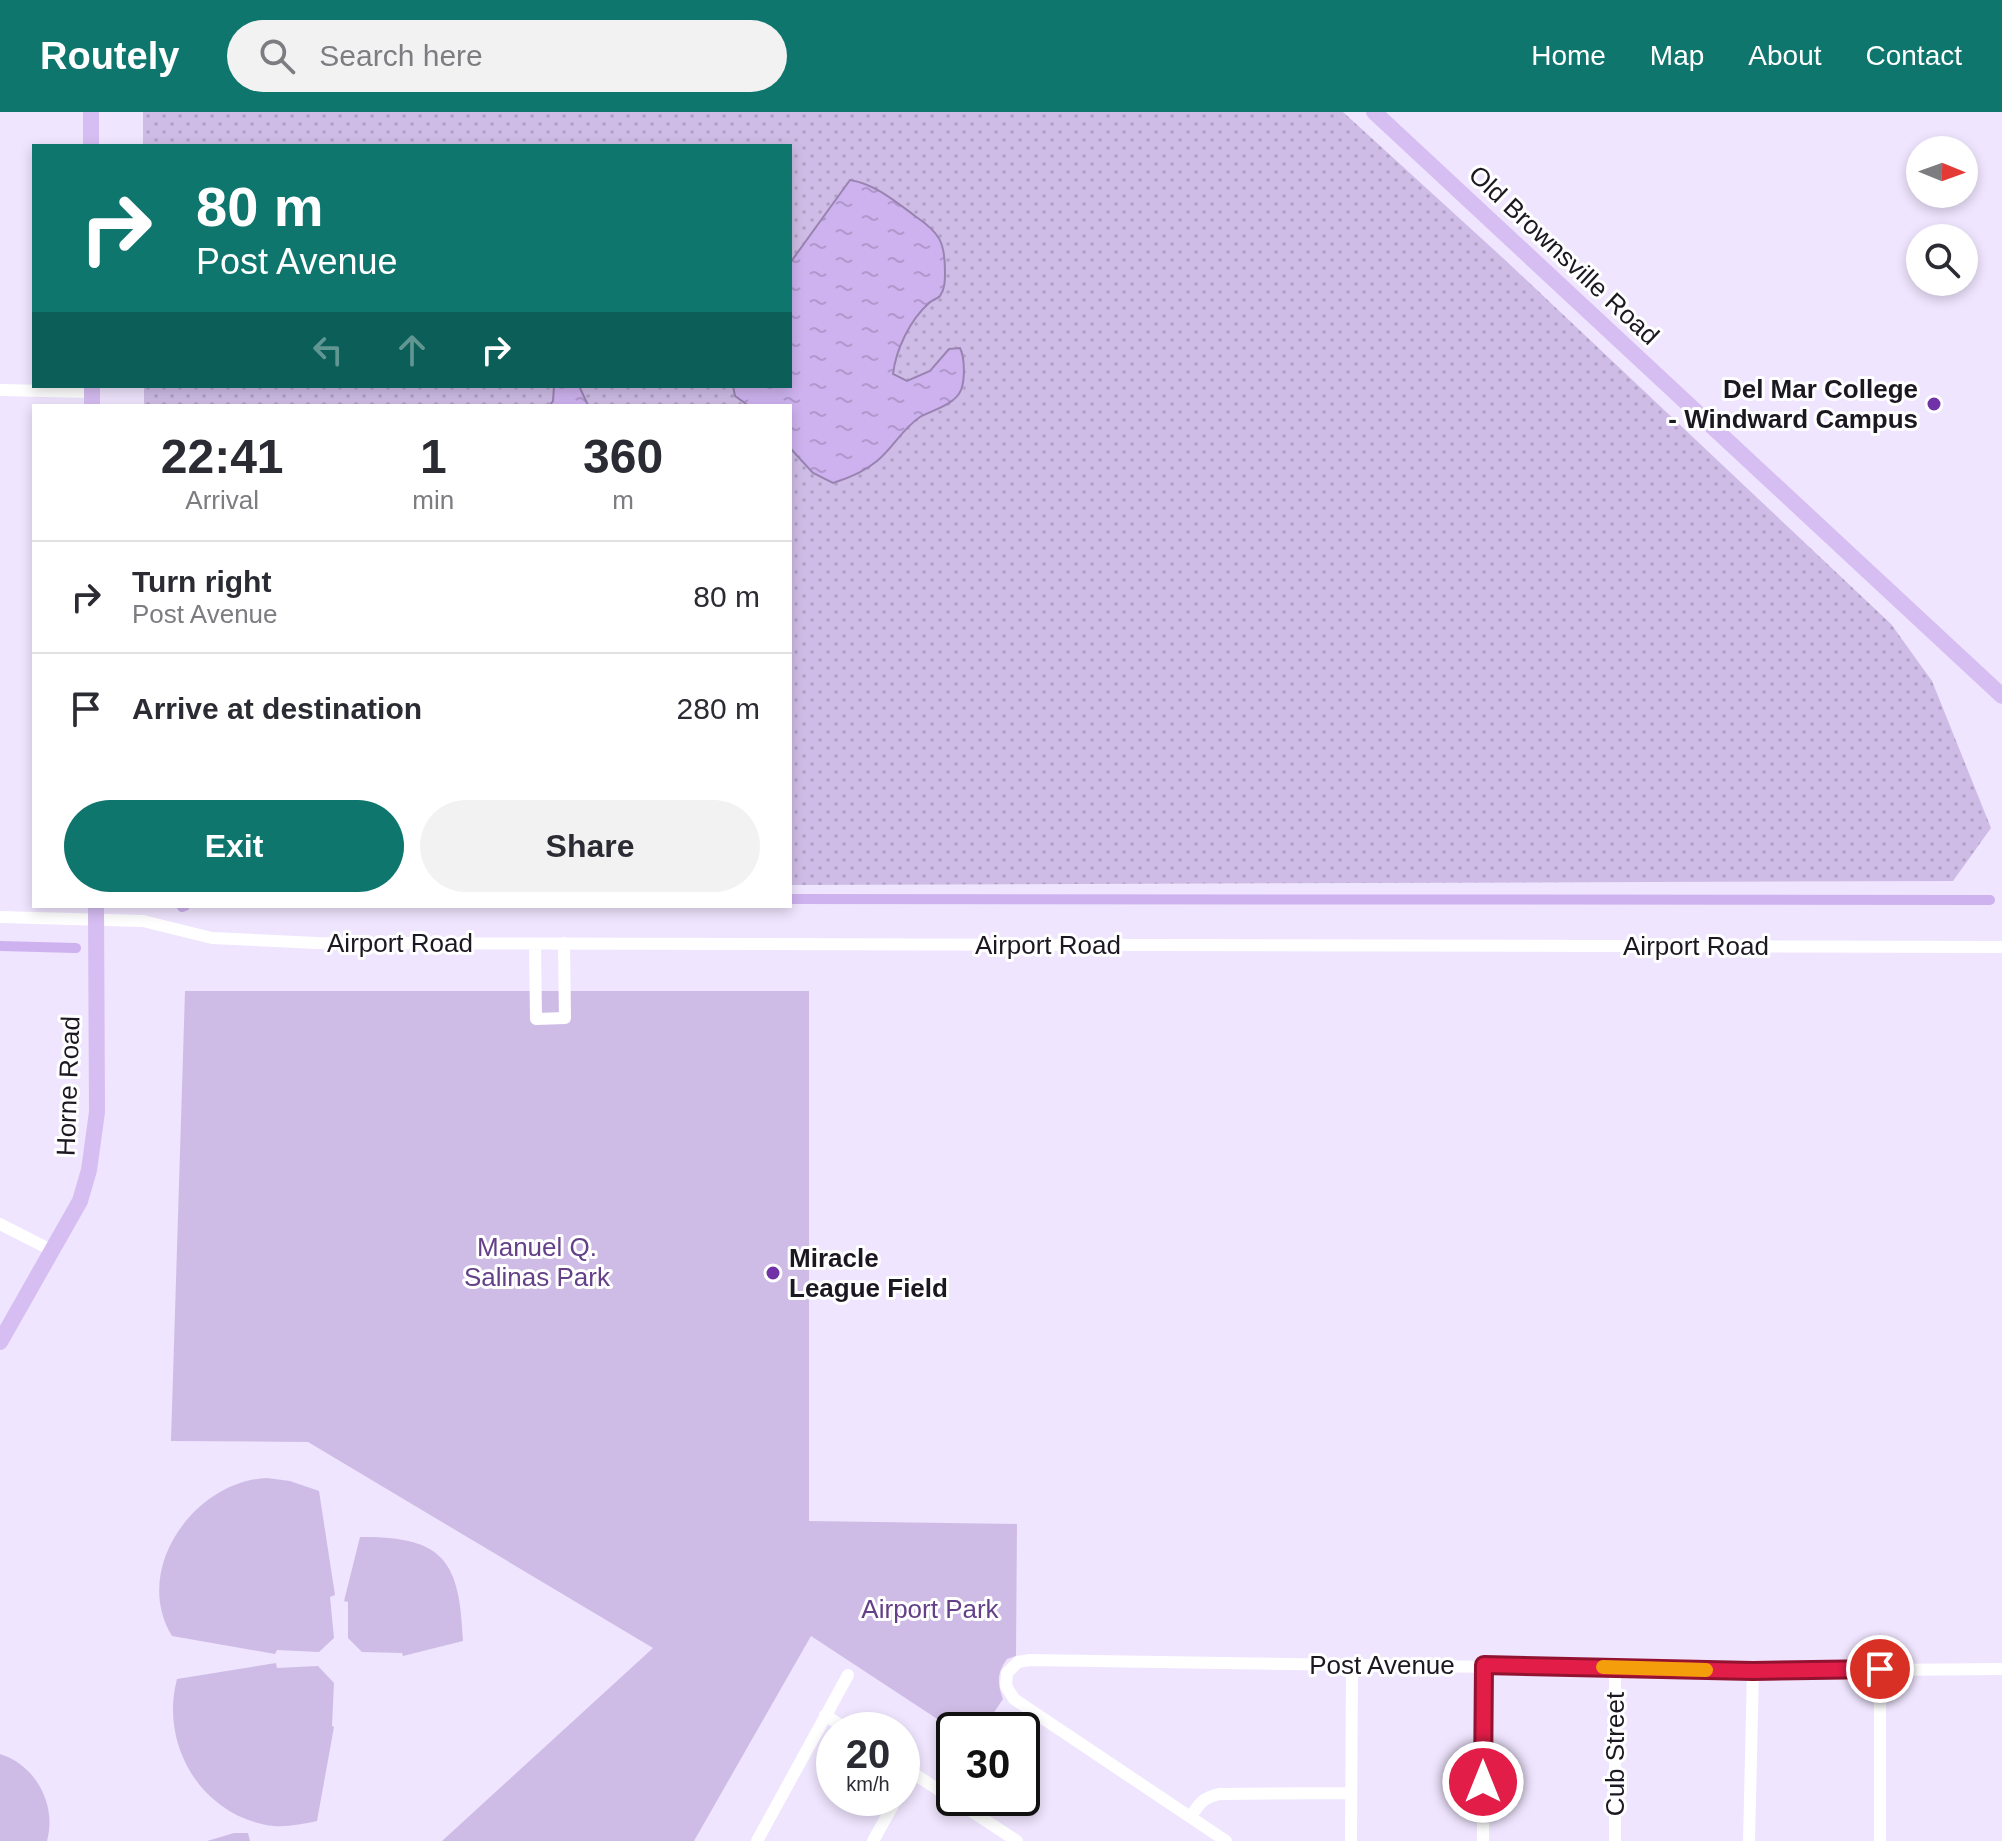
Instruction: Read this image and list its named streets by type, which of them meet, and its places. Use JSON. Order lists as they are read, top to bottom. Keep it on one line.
{"streets":{"main road":["Old Brownsville Road","Horne Road"],"street":["Airport Road","Post Avenue","Cub Street"]},"crossings":[["Airport Road","Horne Road"],["Post Avenue","Cub Street"]],"parks":["Manuel Q. Salinas Park","Airport Park"],"places":["Del Mar College - Windward Campus","Miracle League Field"],"north":"right","page":{"header":"Routely","search":"Search here","nav":["Home","Map","About","Contact"],"turn":["80 m","Post Avenue"],"eta":["22:41","Arrival","1","min","360","m"],"list":[{"name":"Turn right","note":"Post Avenue","value":"80 m"},{"name":"Arrive at destination","value":"280 m"}],"buttons":["Exit","Share"],"speed":"20 km/h","limit":"30"}}
